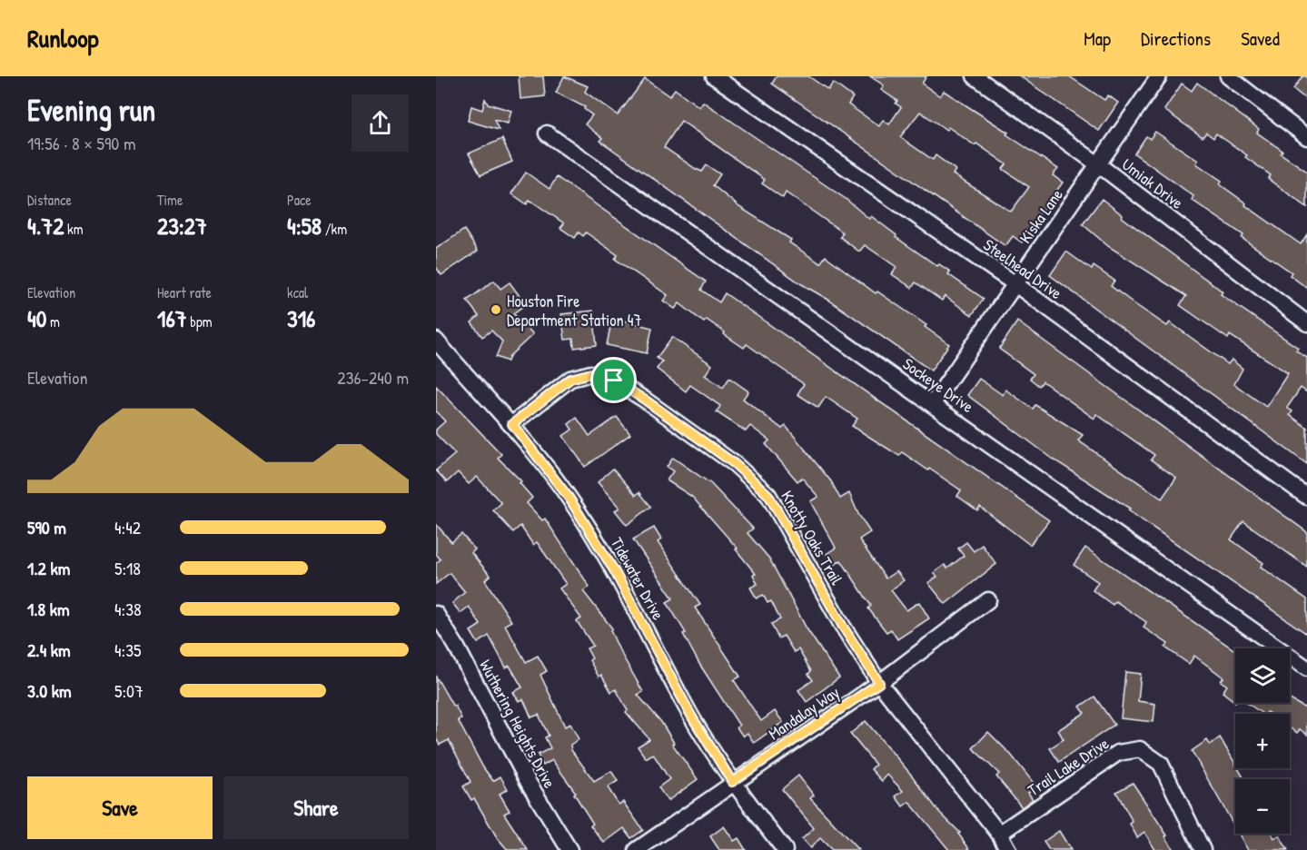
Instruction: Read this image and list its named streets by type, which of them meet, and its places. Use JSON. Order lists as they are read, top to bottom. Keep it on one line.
{"streets":{"street":["Umiak Drive","Kiska Lane","Steelhead Drive","Sockeye Drive","Knotty Oaks Trail","Tidewater Drive","Mandalay Way","Wuthering Heights Drive","Trail Lake Drive"]},"crossings":[["Umiak Drive","Kiska Lane"],["Kiska Lane","Steelhead Drive"],["Kiska Lane","Sockeye Drive"],["Knotty Oaks Trail","Tidewater Drive"],["Knotty Oaks Trail","Mandalay Way"],["Knotty Oaks Trail","Trail Lake Drive"],["Tidewater Drive","Mandalay Way"]],"places":["Houston Fire Department Station 47"],"page":{"header":"Runloop","nav":["Map","Directions","Saved"],"heading":["Evening run","19:56 · 8 × 590 m"],"stats":[["Distance","4.72 km"],["Time","23:27"],["Pace","4:58 /km"],["Elevation","40 m"],["Heart rate","167 bpm"],["kcal","316"]],"chart":["Elevation","236–240 m"],"list":[{"name":"590 m","note":"4:42"},{"name":"1.2 km","note":"5:18"},{"name":"1.8 km","note":"4:38"},{"name":"2.4 km","note":"4:35"},{"name":"3.0 km","note":"5:07"}],"map_buttons":["+","−"],"buttons":["Save","Share"]}}
